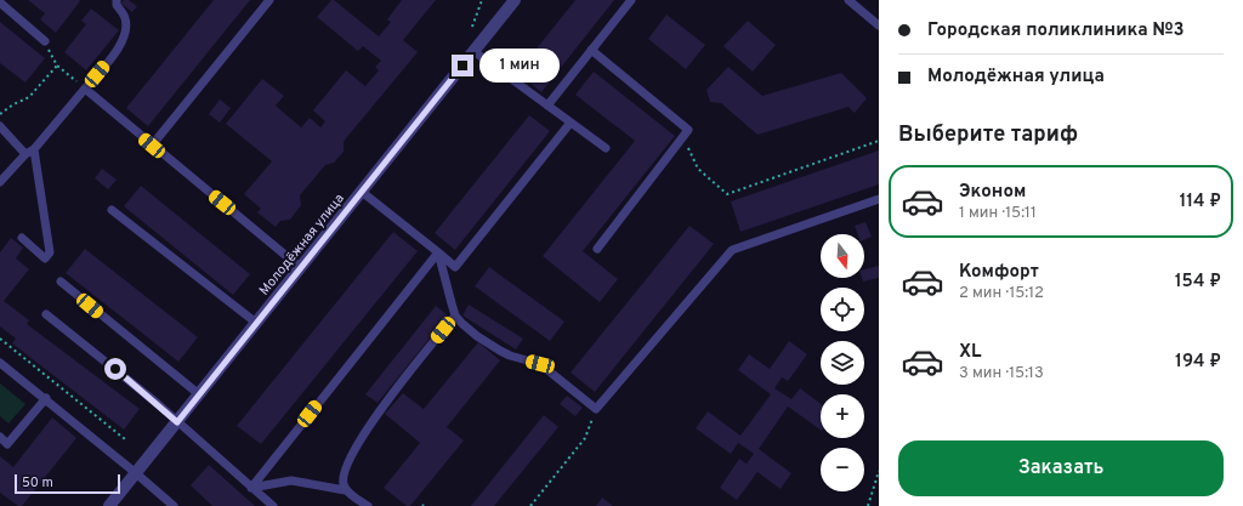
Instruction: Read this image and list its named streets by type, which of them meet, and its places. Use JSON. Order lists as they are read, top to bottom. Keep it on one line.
{"streets":{"street":["Молодёжная улица"]},"scale_bar":"50 m","north":"bottom","page":{"banner":["Городская поликлиника №3","Молодёжная улица"],"bubble":"1 мин","heading":"Выберите тариф","list":[{"name":"Эконом","note":"1 мин · 15:11","value":"114 ₽"},{"name":"Комфорт","note":"2 мин · 15:12","value":"154 ₽"},{"name":"XL","note":"3 мин · 15:13","value":"194 ₽"}],"map_buttons":["+","−"],"buttons":"Заказать","scale":"50 m"}}
